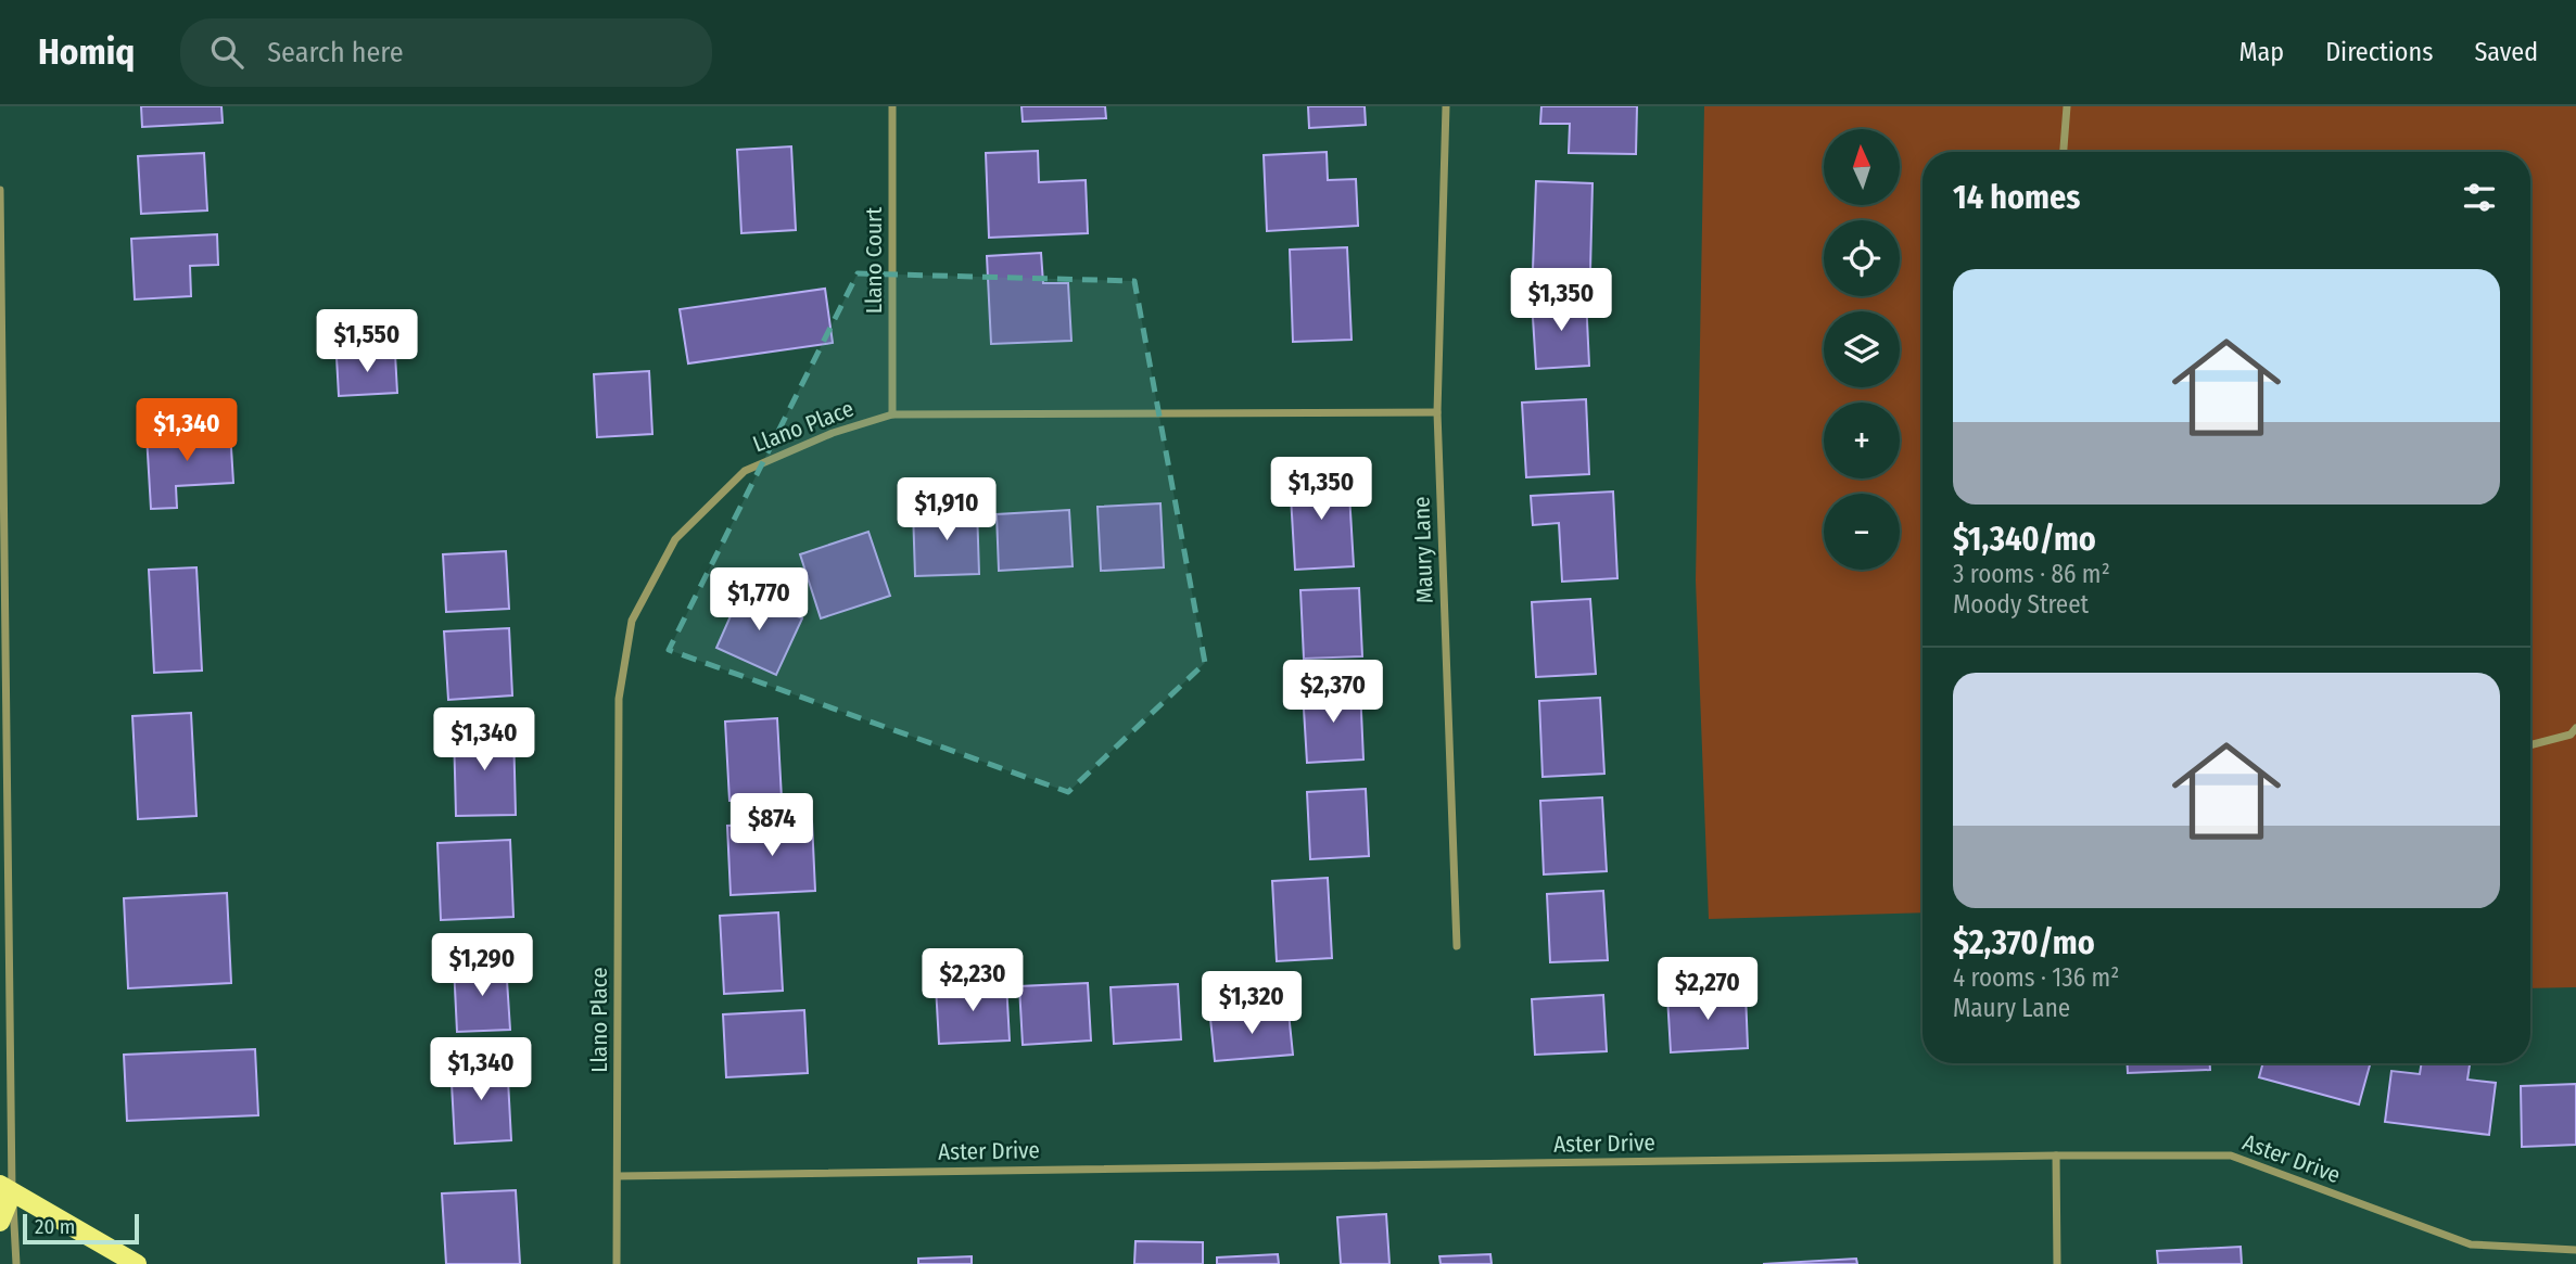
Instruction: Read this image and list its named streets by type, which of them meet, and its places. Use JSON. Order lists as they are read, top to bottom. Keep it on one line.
{"streets":{"street":["Llano Court","Llano Place","Maury Lane","Aster Drive"]},"crossings":[["Llano Court","Llano Place"],["Llano Place","Maury Lane"],["Llano Place","Aster Drive"]],"scale_bar":"20 m","north":"top","page":{"header":"Homiq","search":"Search here","nav":["Map","Directions","Saved"],"map_buttons":["+","−"],"heading":"14 homes","list":[{"name":"$1,340/mo","note":"3 rooms · 86 m² · Moody Street"},{"name":"$2,370/mo","note":"4 rooms · 136 m² · Maury Lane"}],"price":["$1,350","$1,550","$1,340","$1,350","$1,910","$1,770","$2,370","$1,340","$874","$1,290","$2,230","$2,270","$1,320","$1,340"],"scale":"20 m"}}
